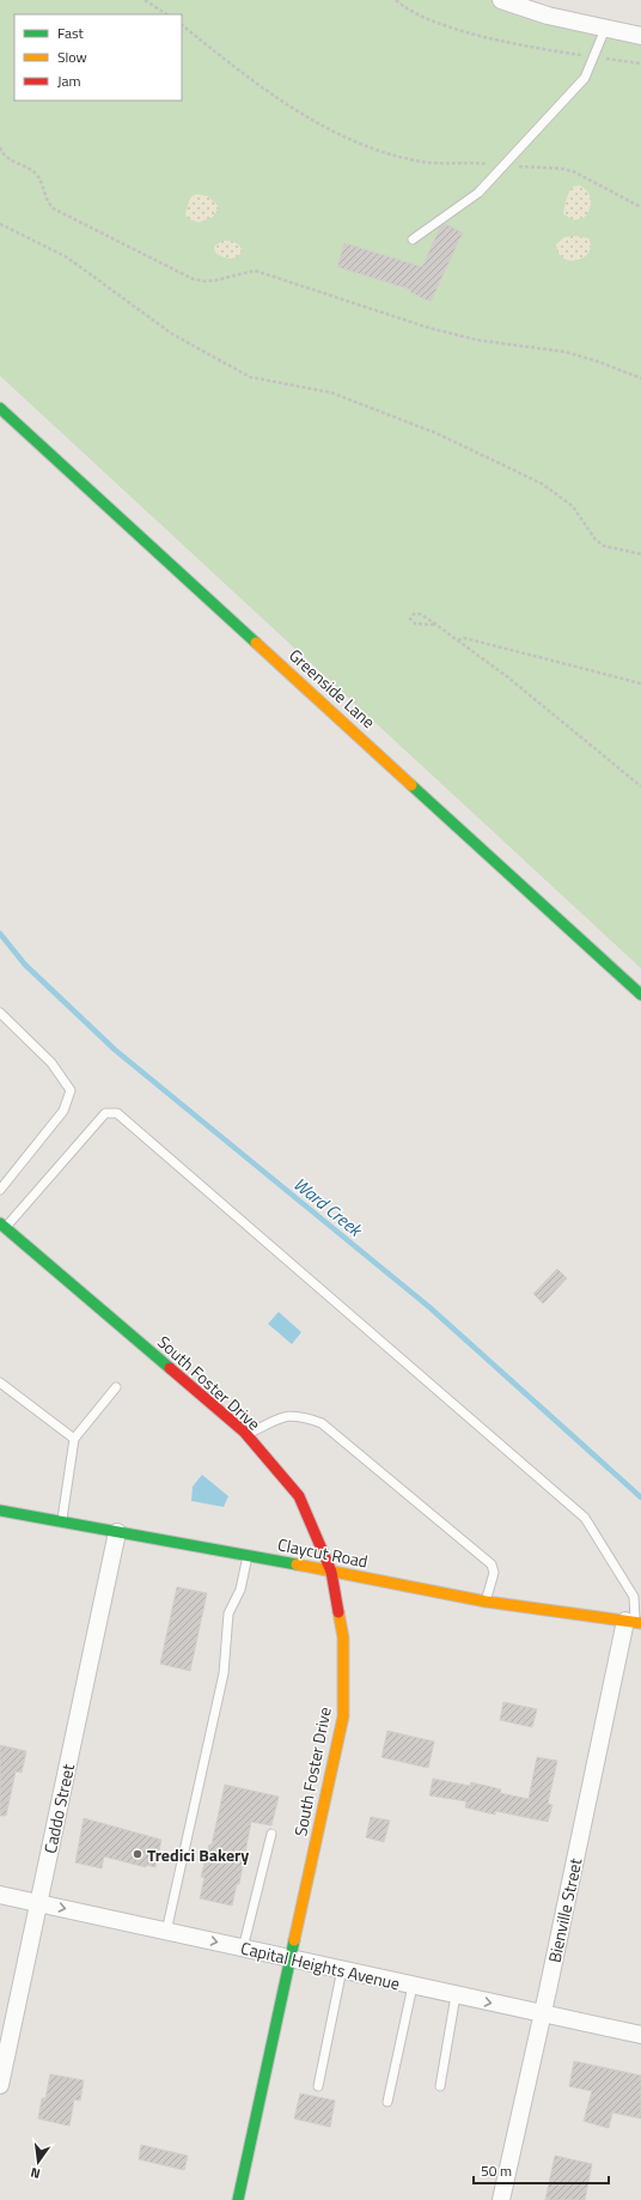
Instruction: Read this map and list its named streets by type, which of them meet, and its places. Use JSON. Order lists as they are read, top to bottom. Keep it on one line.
{"streets":{"street":["Greenside Lane","South Foster Drive","Claycut Road","Caddo Street","Bienville Street","Capital Heights Avenue"]},"crossings":[["South Foster Drive","Claycut Road"],["South Foster Drive","Capital Heights Avenue"],["Claycut Road","Caddo Street"],["Claycut Road","Bienville Street"],["Caddo Street","Capital Heights Avenue"],["Bienville Street","Capital Heights Avenue"]],"one_way":["Capital Heights Avenue"],"water":["Ward Creek"],"places":["Tredici Bakery"],"legend":["Fast","Slow","Jam"],"scale_bar":"50 m","north":"bottom"}
